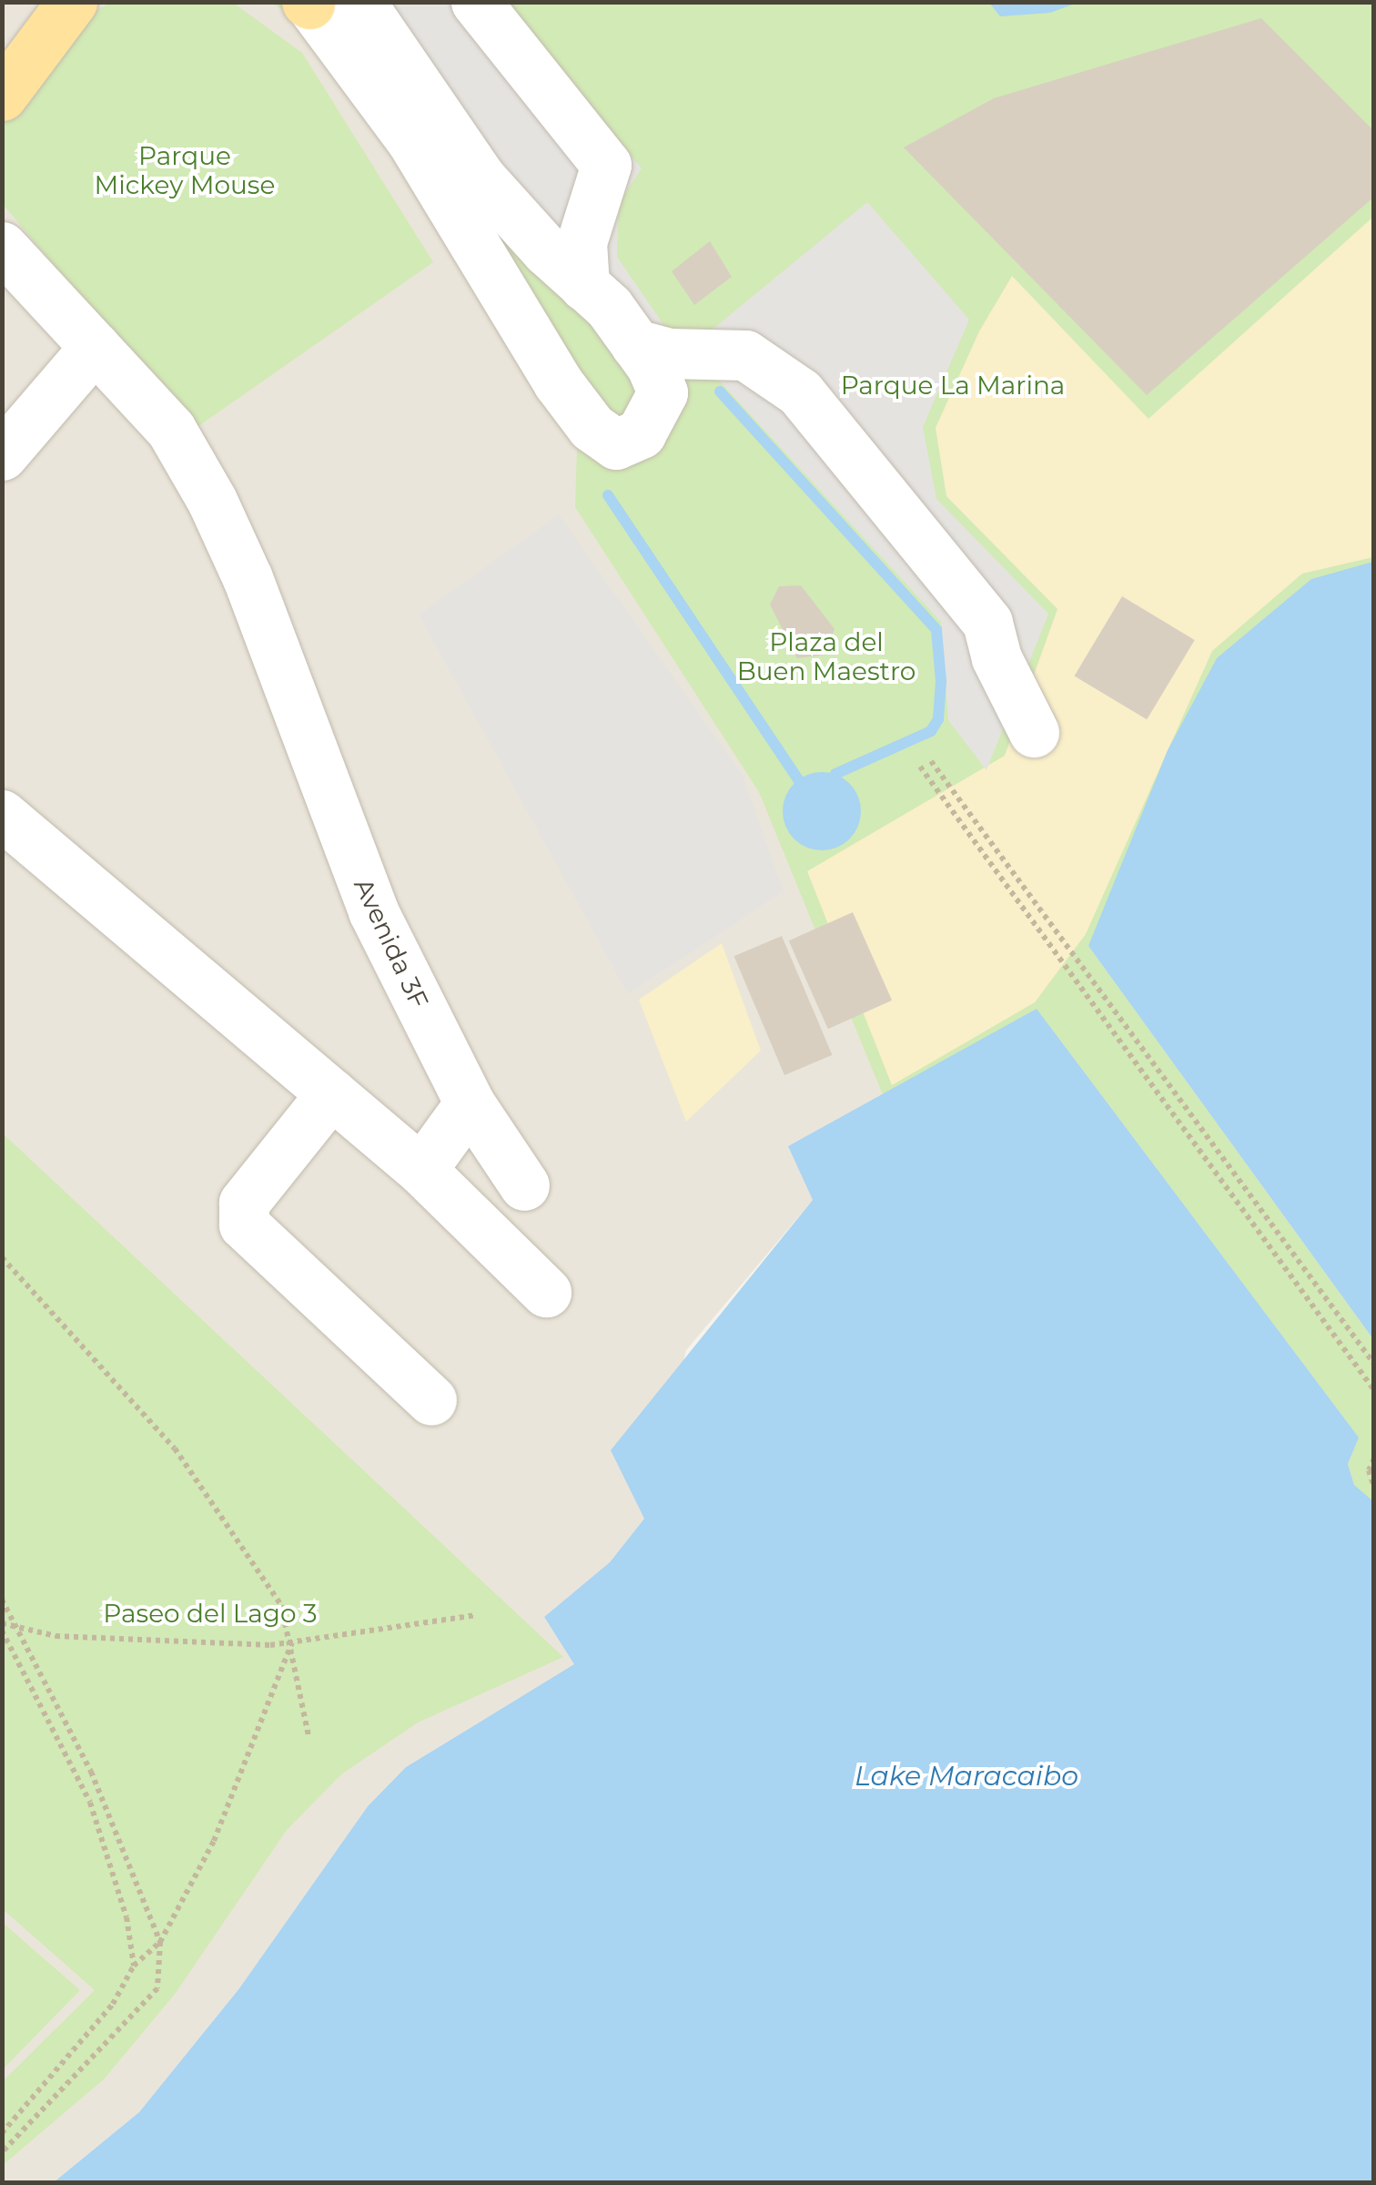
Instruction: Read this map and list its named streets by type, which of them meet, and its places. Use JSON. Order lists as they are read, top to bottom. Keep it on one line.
{"streets":{"street":["Avenida 3F"]},"water":["Lake Maracaibo"],"parks":["Parque Mickey Mouse","Parque La Marina","Plaza del Buen Maestro","Paseo del Lago 3"]}
